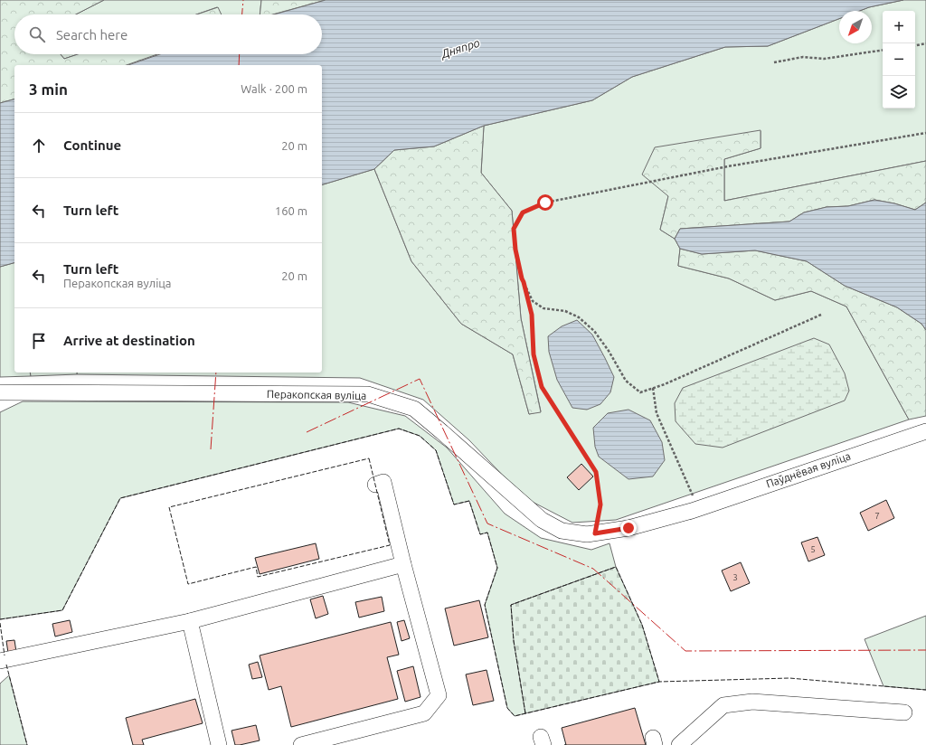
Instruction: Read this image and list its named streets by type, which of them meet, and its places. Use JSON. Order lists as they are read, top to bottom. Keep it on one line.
{"streets":{"street":["Перакопская вуліца","Паўднёвая вуліца"]},"crossings":[["Перакопская вуліца","Паўднёвая вуліца"]],"water":["Дняпро"],"house_numbers":["7","5","3"],"north":"bottom left","page":{"map_buttons":["+","−"],"search":"Search here","heading":["3 min","Walk · 200 m"],"list":[["Continue","20 m"],["Turn left","160 m"],["Turn left","Перакопская вуліца","20 m"],"Arrive at destination"]}}
